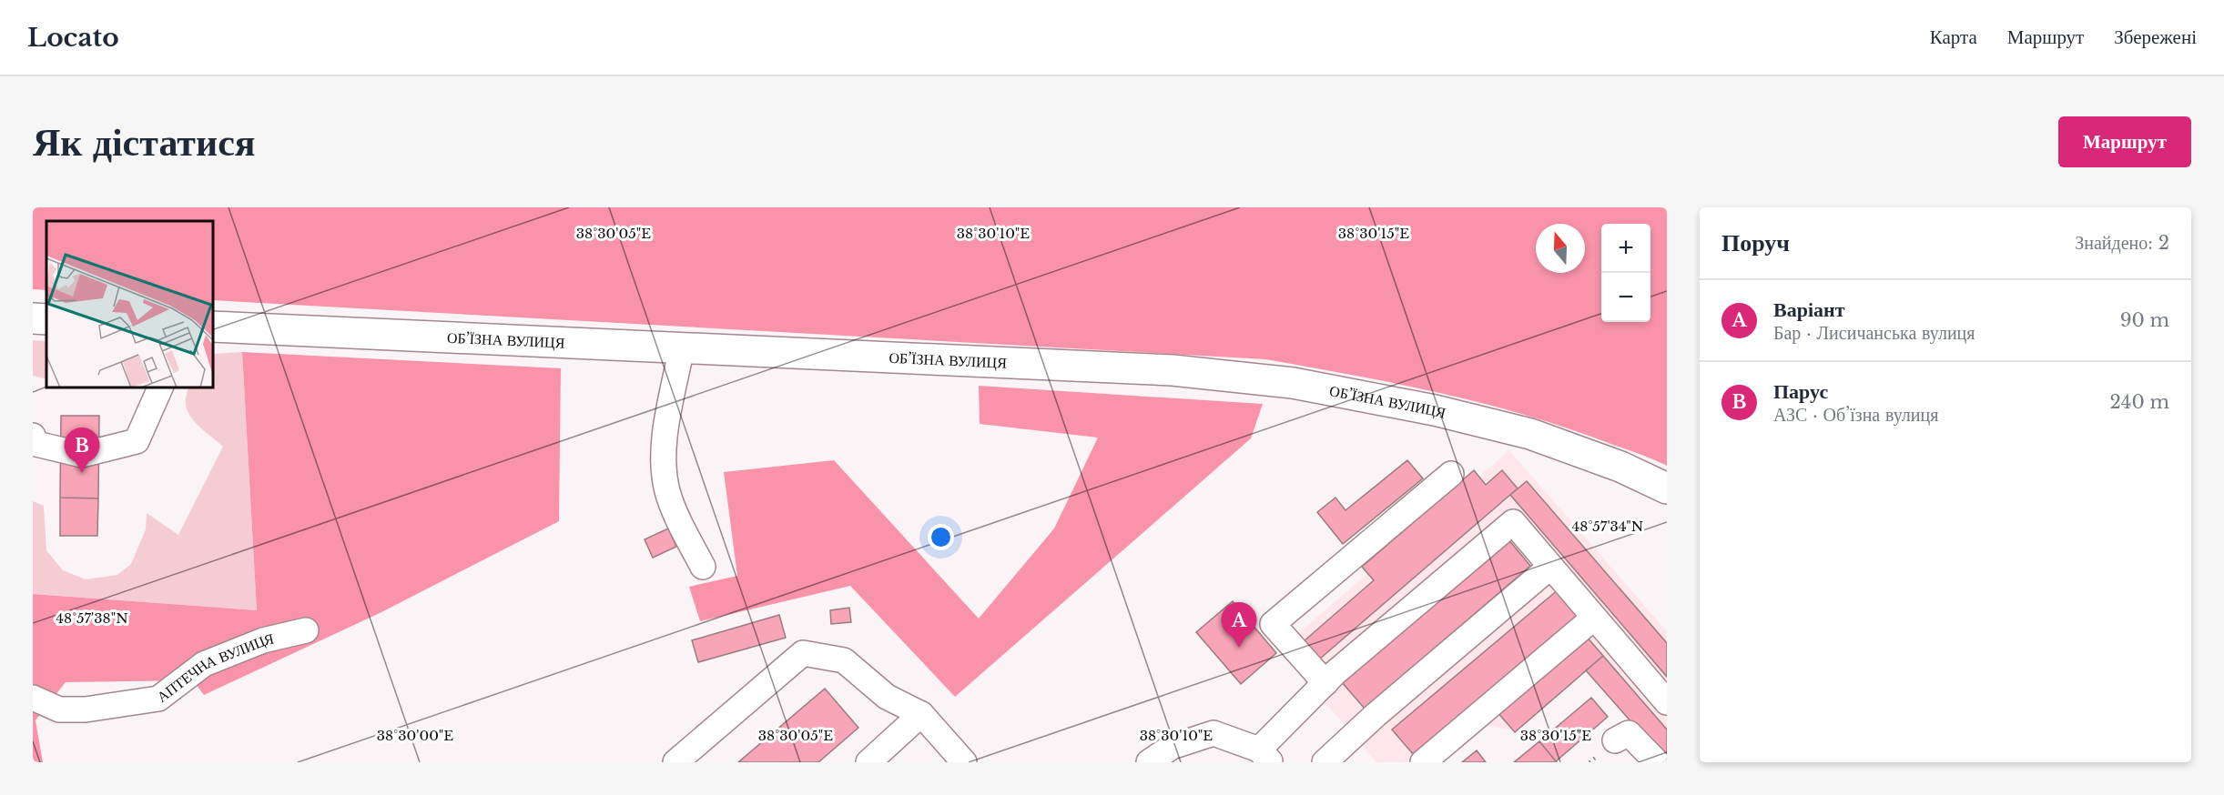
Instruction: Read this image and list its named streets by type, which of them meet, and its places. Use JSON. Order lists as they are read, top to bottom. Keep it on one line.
{"streets":{"main road":["ОБ’ЇЗНА ВУЛИЦЯ"],"street":["АПТЕЧНА ВУЛИЦЯ"]},"north":"top","page":{"header":"Locato","nav":["Карта","Маршрут","Збережені"],"buttons":"Маршрут","title":"Як дістатися","heading":["Поруч","Знайдено: 2"],"map_buttons":["+","−"],"list":[{"mark":"A","name":"Варіант","note":"Бар · Лисичанська вулиця","value":"90 m"},{"mark":"B","name":"Парус","note":"АЗС · Об’їзна вулиця","value":"240 m"}],"pins":["B","A"]},"coordinates":["38°30'05\"E","38°30'10\"E","38°30'15\"E","48°57'34\"N","48°57'38\"N","38°30'00\"E"]}
